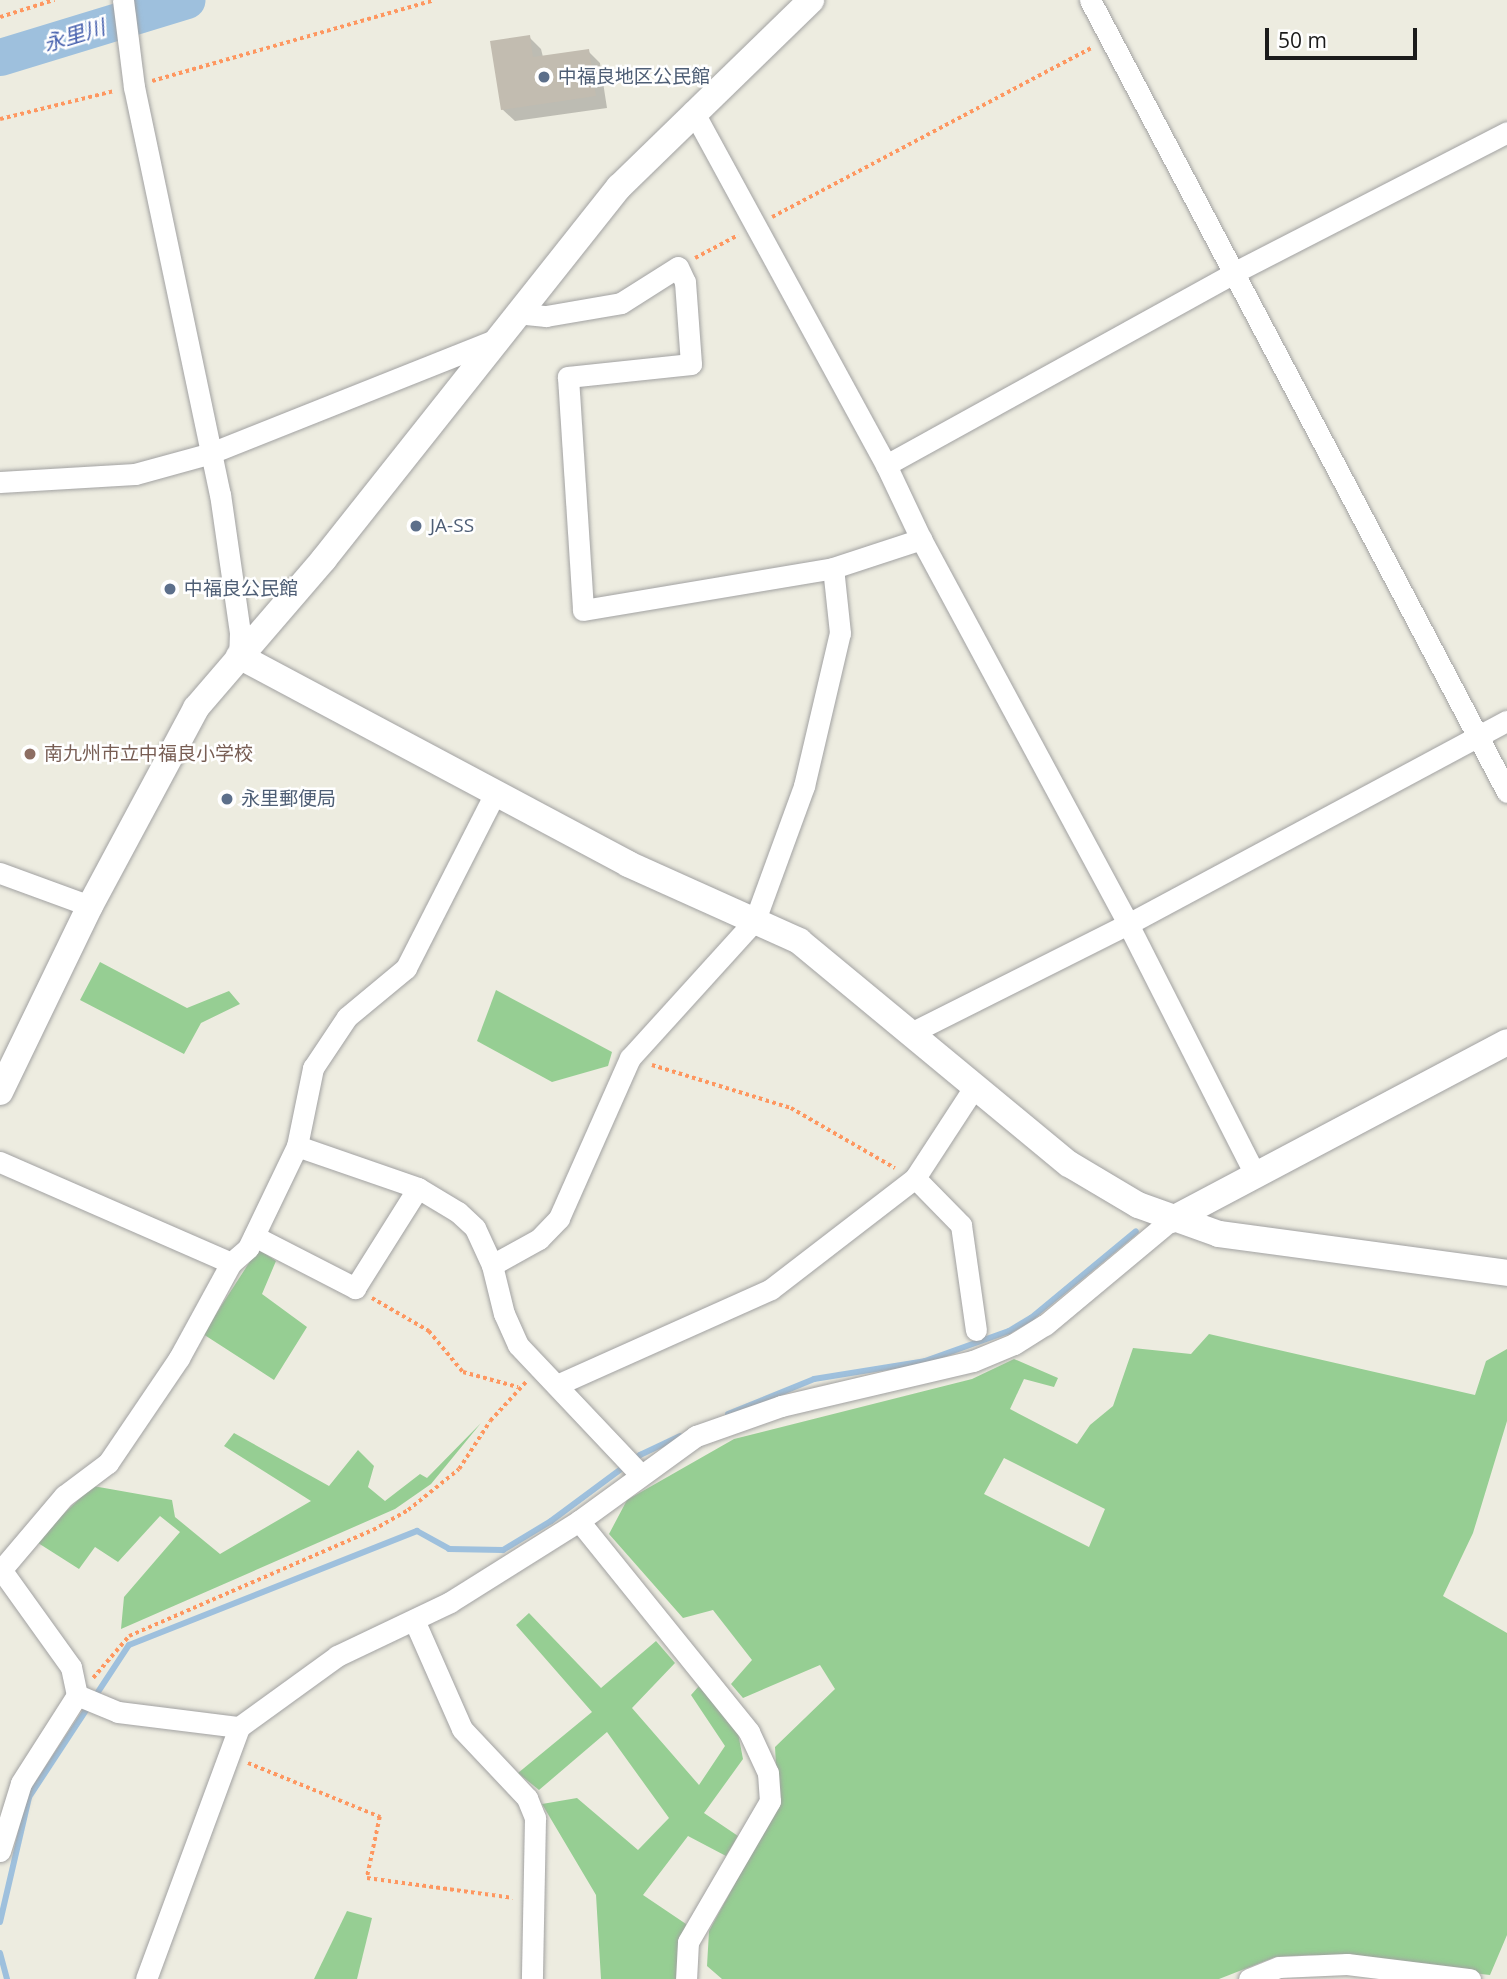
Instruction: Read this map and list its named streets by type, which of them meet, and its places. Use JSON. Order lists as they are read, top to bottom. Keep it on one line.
{"water":["永里川"],"places":["中福良地区公民館","JA-SS","中福良公民館","南九州市立中福良小学校","永里郵便局"],"scale_bar":"50 m"}
